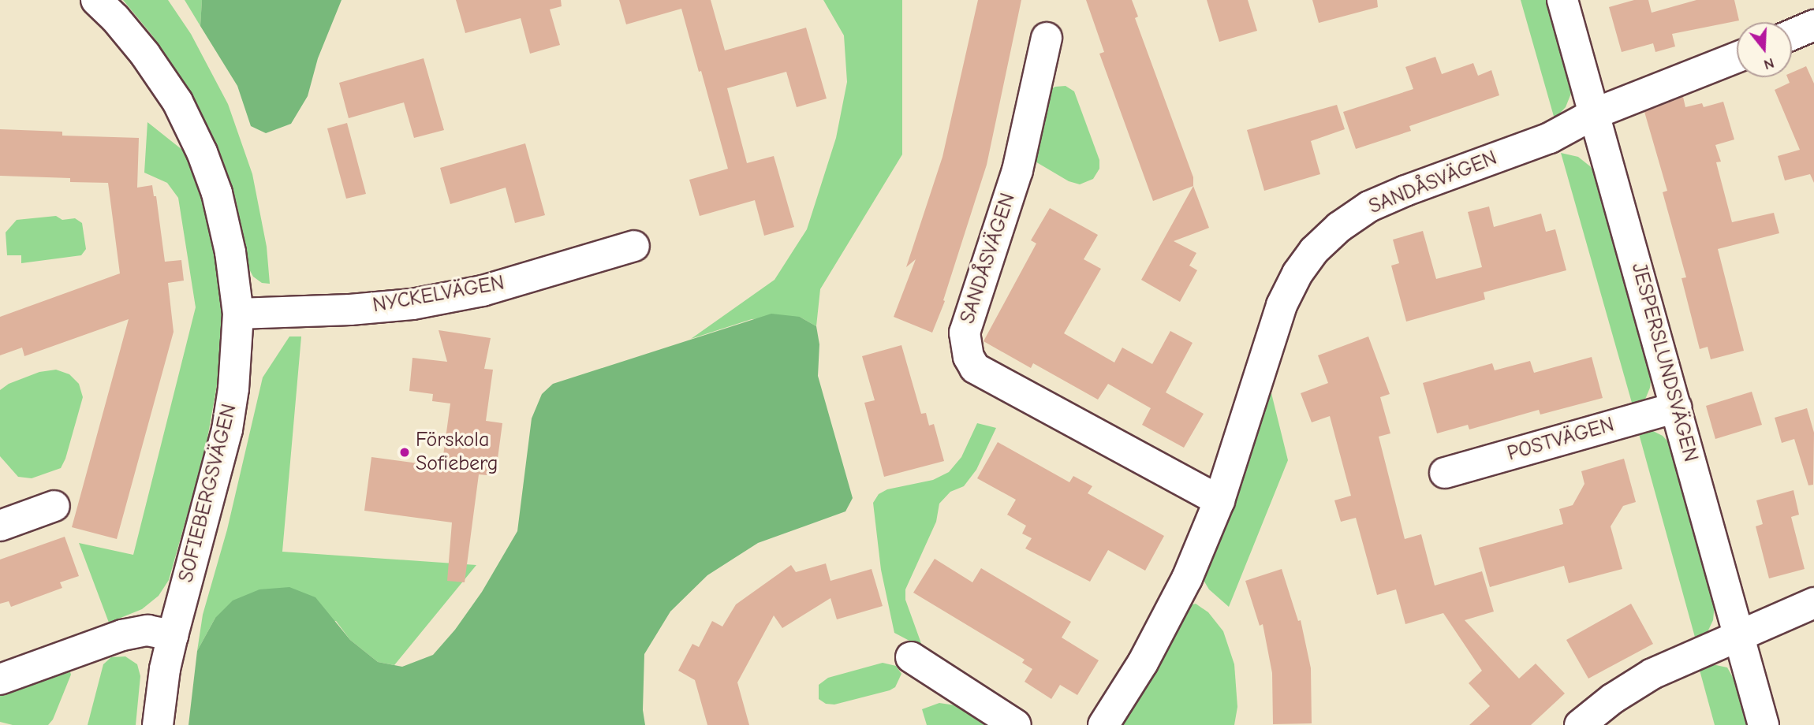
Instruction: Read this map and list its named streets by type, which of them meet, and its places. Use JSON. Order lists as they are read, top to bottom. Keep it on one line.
{"streets":{"street":["SANDÅSVÄGEN","NYCKELVÄGEN","JESPERSLUNDSVÄGEN","POSTVÄGEN","SOFIEBERGSVÄGEN"]},"crossings":[["SANDÅSVÄGEN","JESPERSLUNDSVÄGEN"],["NYCKELVÄGEN","SOFIEBERGSVÄGEN"],["JESPERSLUNDSVÄGEN","POSTVÄGEN"]],"places":["Förskola Sofieberg"],"north":"bottom"}
